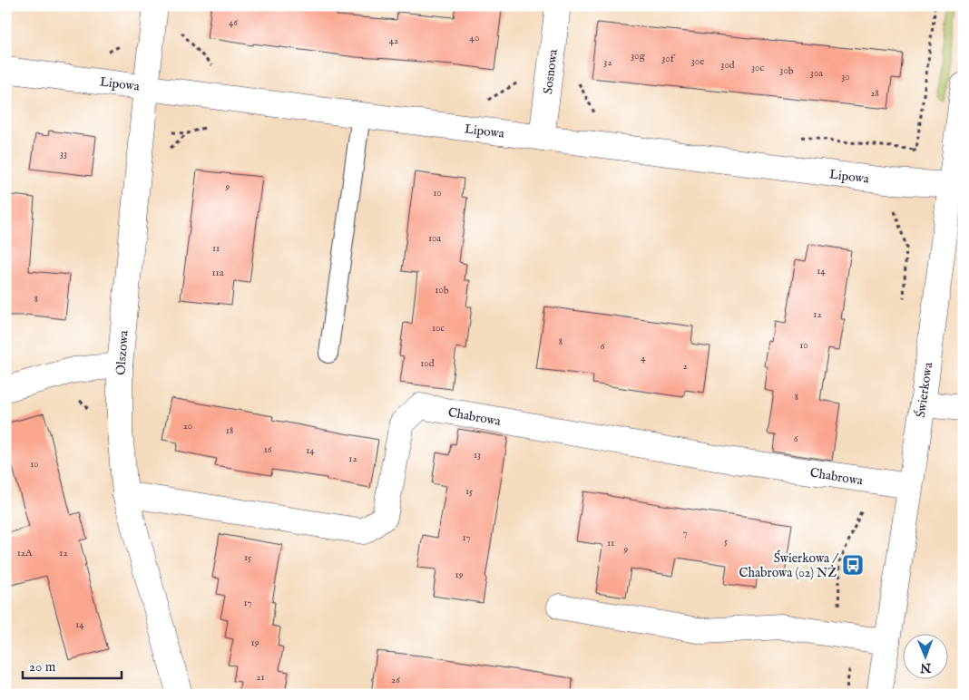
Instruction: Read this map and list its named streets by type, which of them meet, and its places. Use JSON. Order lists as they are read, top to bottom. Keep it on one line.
{"streets":{"street":["Sosnowa","Lipowa","Olszowa","Świerkowa","Chabrowa"]},"crossings":[["Sosnowa","Lipowa"],["Lipowa","Olszowa"],["Lipowa","Świerkowa"],["Olszowa","Chabrowa"],["Świerkowa","Chabrowa"]],"places":{"bus stop":["Świerkowa / Chabrowa (02) NŻ"]},"house_numbers":["46","40","42","30g","30f","30e","32","30d","30c","30b","30a","30","28","33","9","10","10a","11","14","11a","10b","8","12","10c","8","10","6","4","10d","2","8","20","18","6","16","14","13","12","10","15","7","17","5","11","9","12A","12","15","19","17","14","19","21","26"],"scale_bar":"20 m","north":"bottom"}
